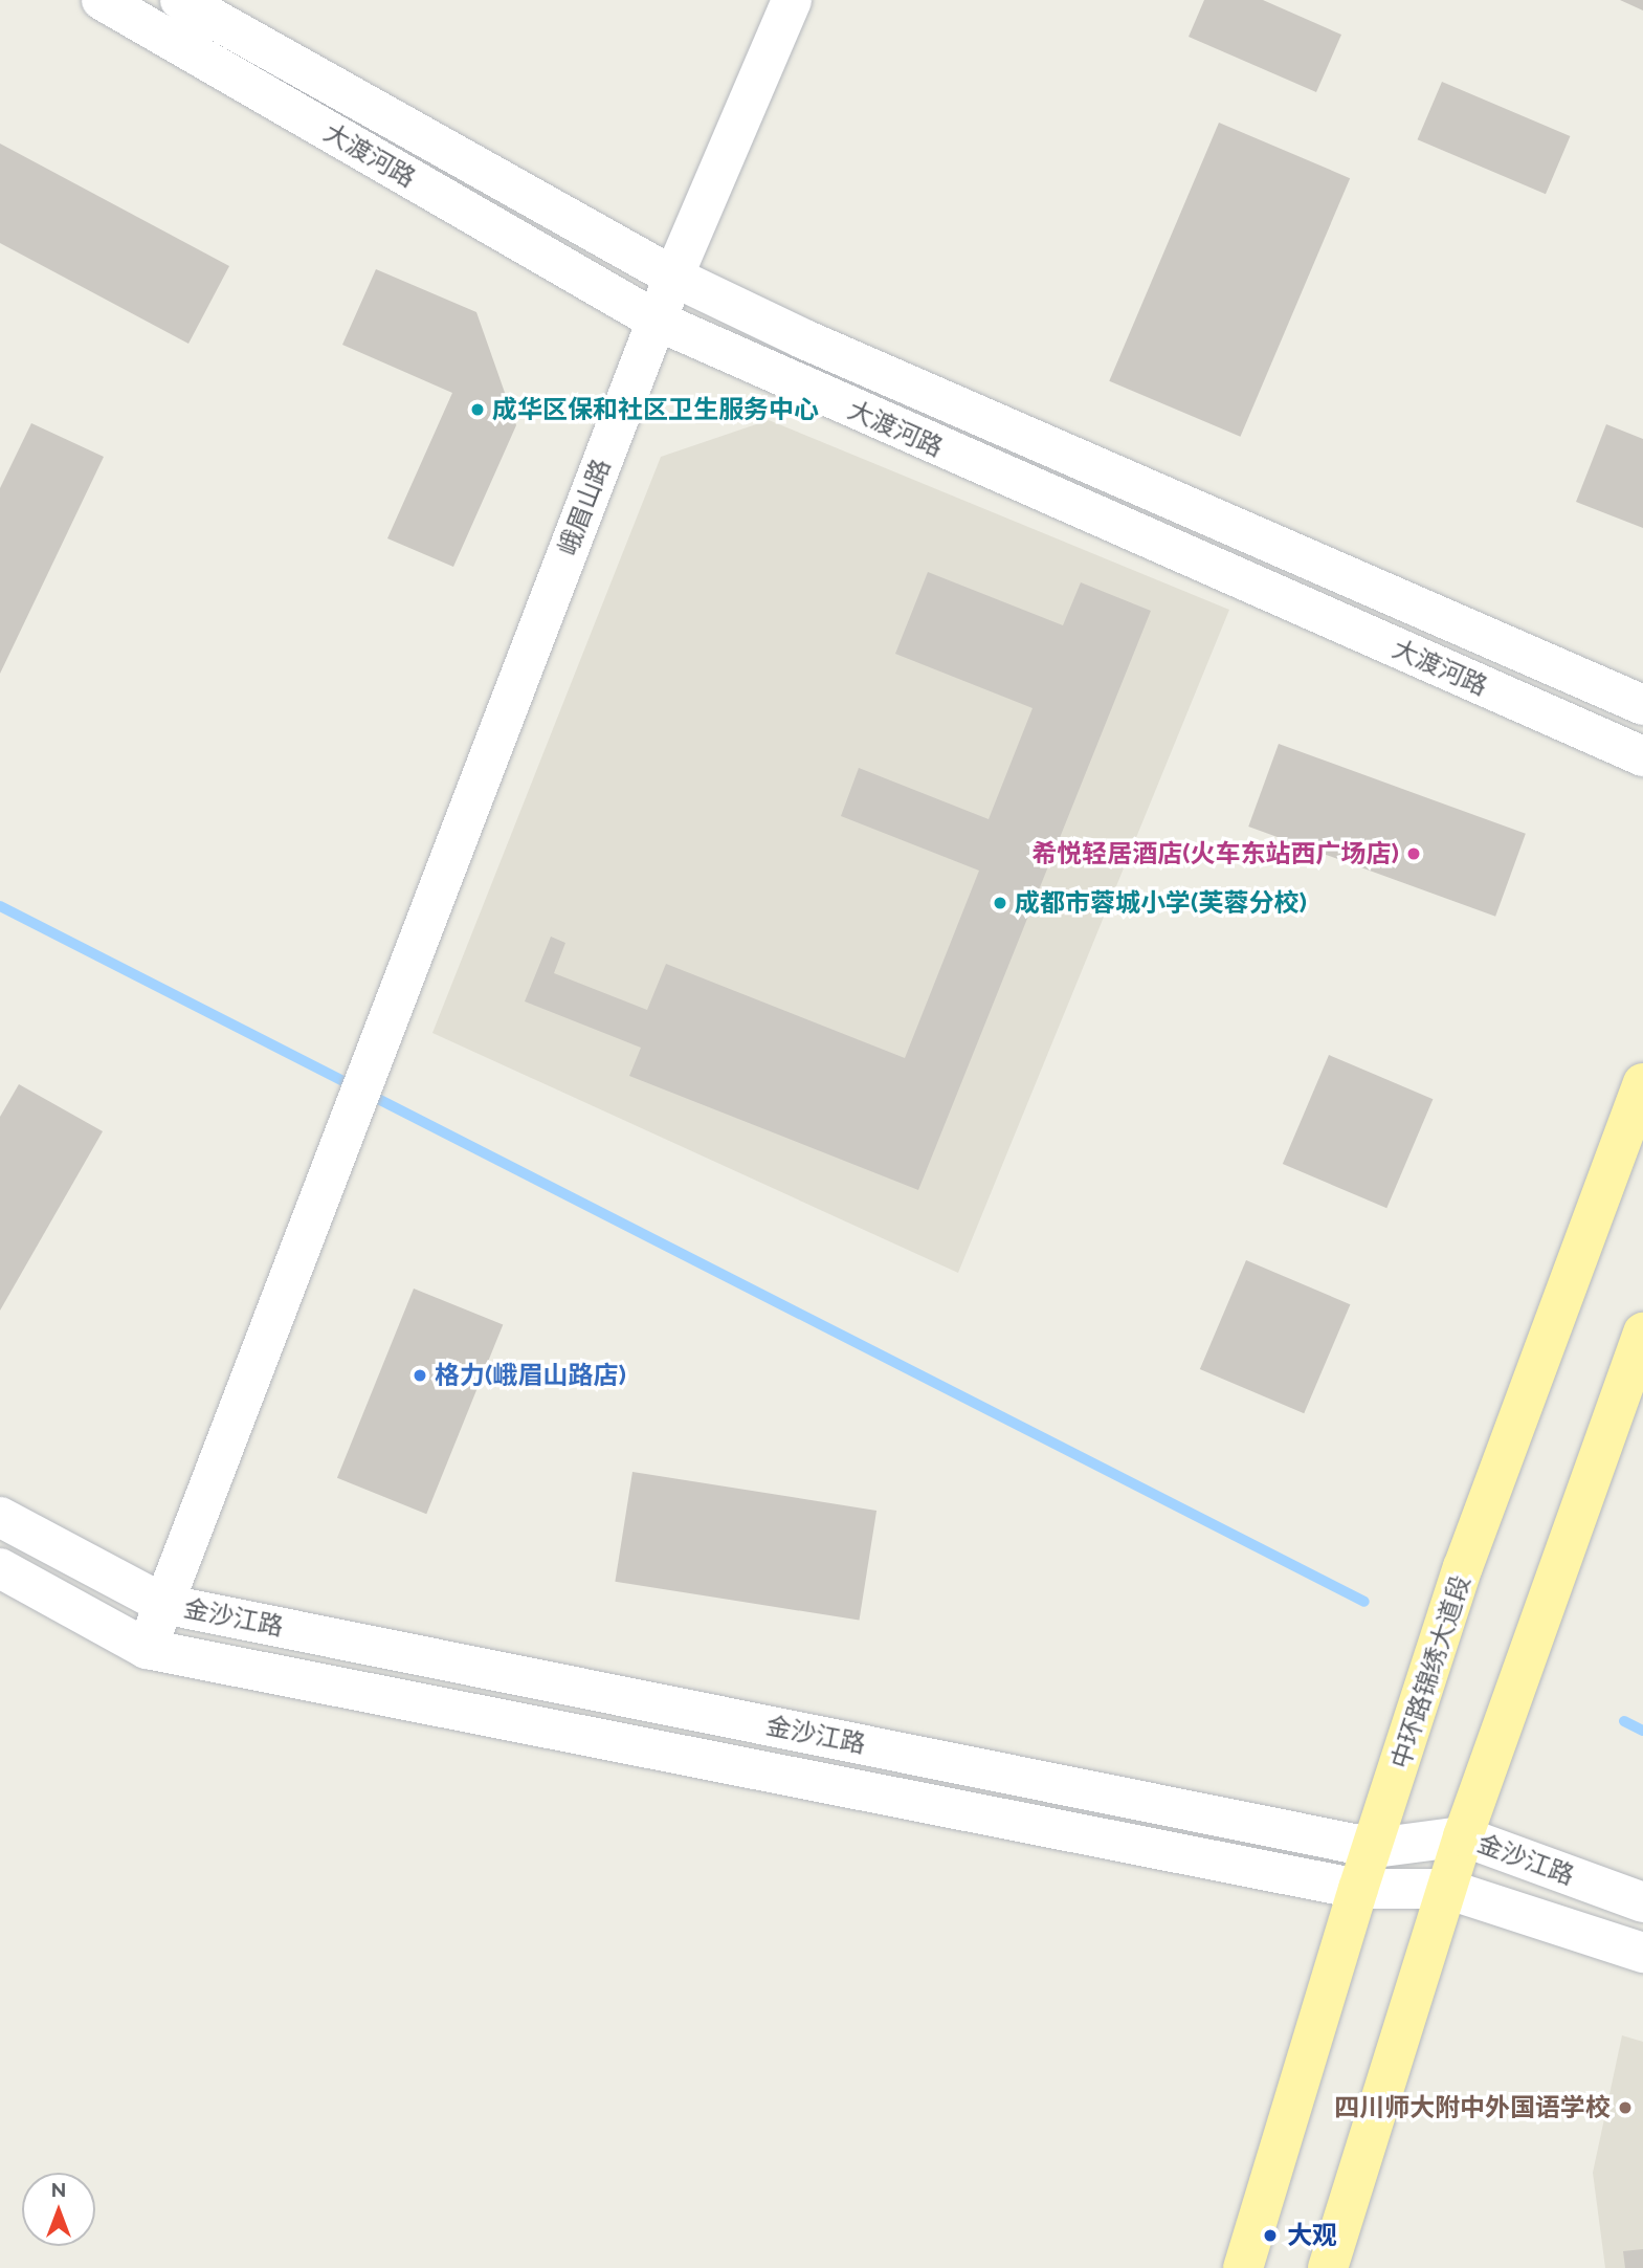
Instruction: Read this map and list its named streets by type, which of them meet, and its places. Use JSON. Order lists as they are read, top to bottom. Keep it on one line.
{"streets":{"main road":["中环路锦绣大道段"],"street":["大渡河路","峨眉山路","金沙江路"]},"crossings":[["大渡河路","峨眉山路"],["峨眉山路","金沙江路"],["金沙江路","中环路锦绣大道段"]],"places":["成华区保和社区卫生服务中心","希悦轻居酒店(火车东站西广场店)","成都市蓉城小学(芙蓉分校)","格力(峨眉山路店)","四川师大附中外国语学校","大观"],"north":"top"}
